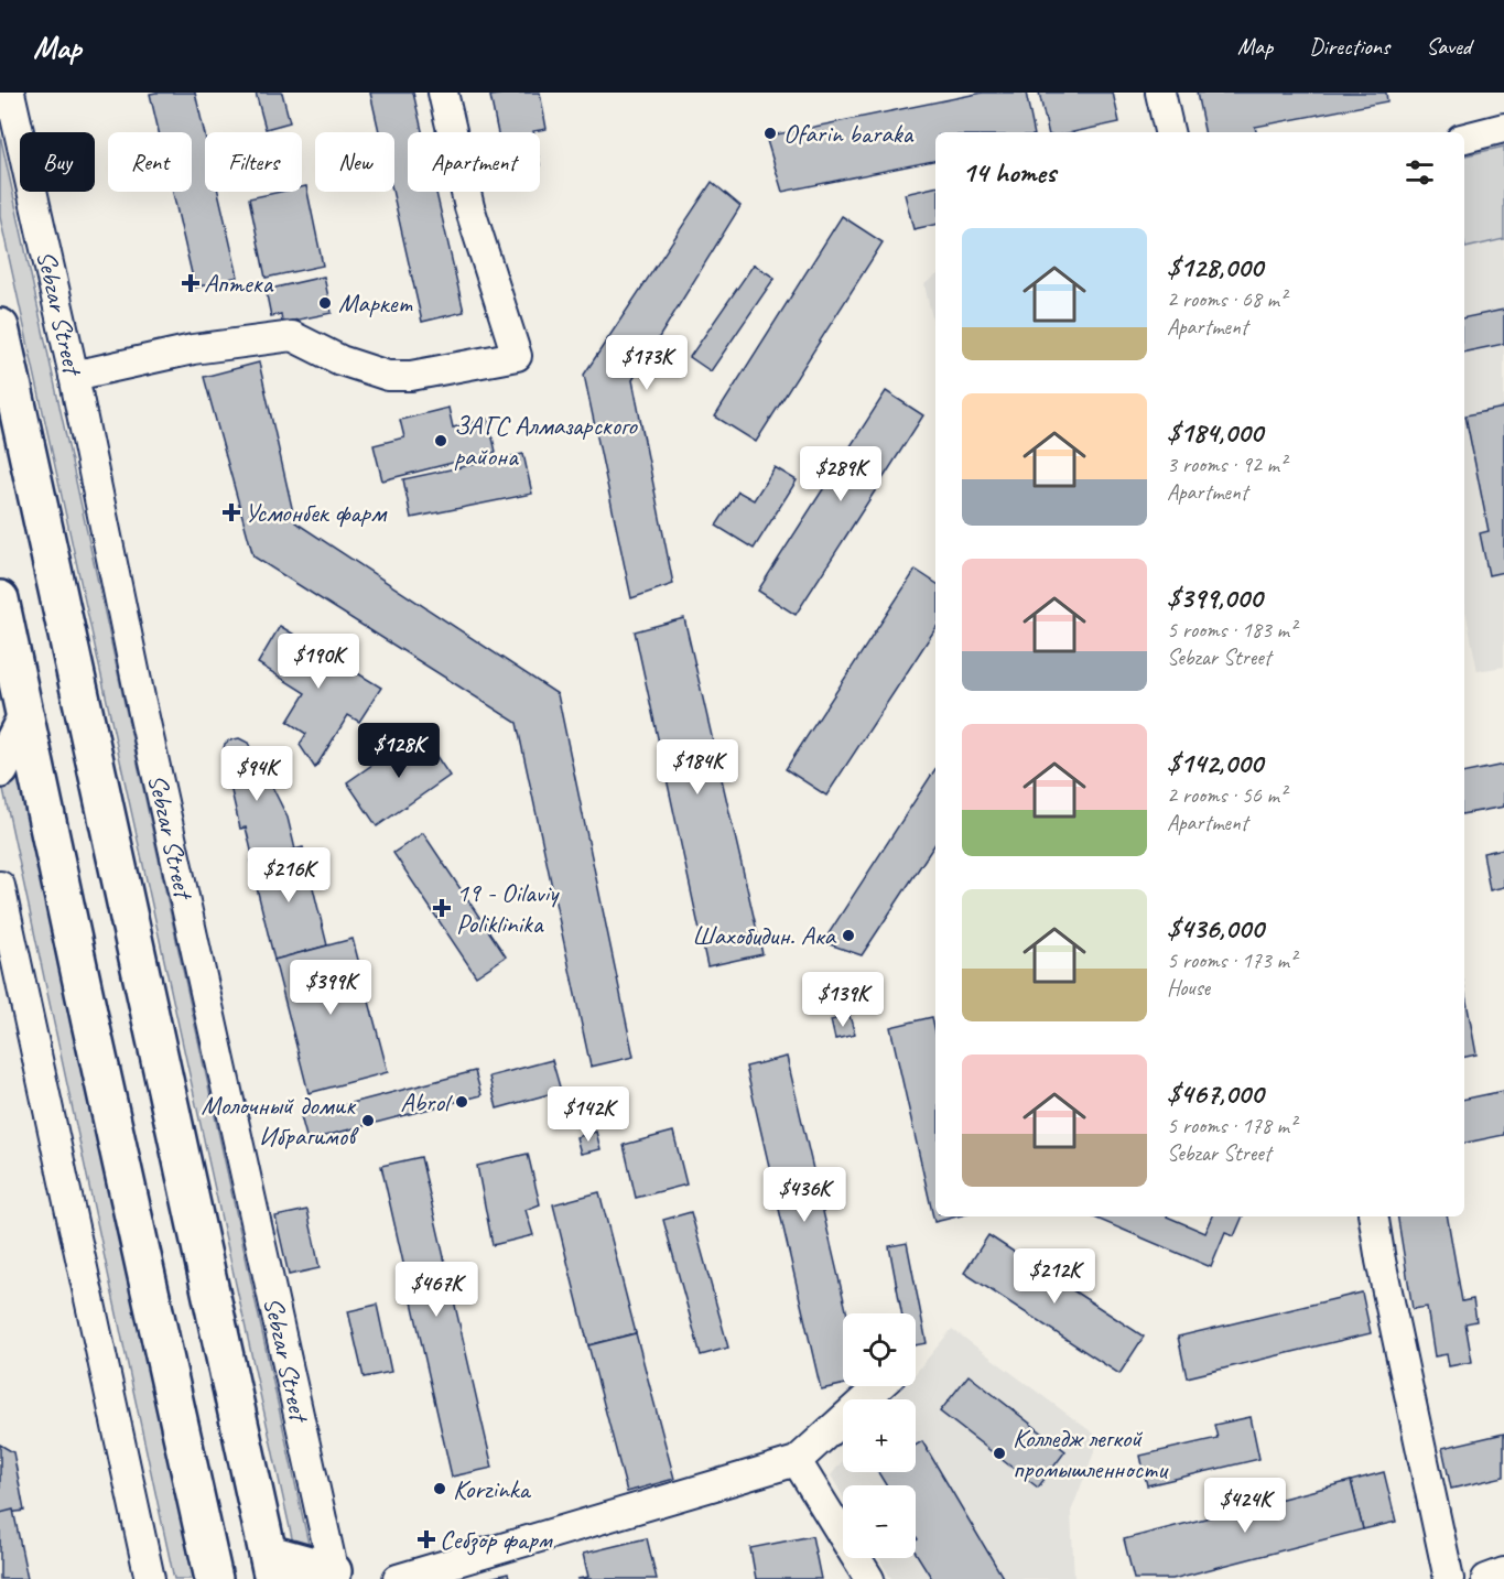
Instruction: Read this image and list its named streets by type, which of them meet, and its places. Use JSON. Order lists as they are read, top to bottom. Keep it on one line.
{"streets":{"street":["Sebzar Street"]},"places":{"other":["Ofarin baraka","Маркет","ЗАГС Алмазарского района","Шахобидин. Ака","Abrol","Молочный домик Ибрагимов","Колледж легкой промышленности","Korzinka"],"health":["Аптека","Усмонбек фарм","19 - Oilaviy Poliklinika","Себзор фарм"]},"page":{"header":"Map","nav":["Map","Directions","Saved"],"chip":["Buy","Rent","Filters","New","Apartment"],"heading":"14 homes","list":[{"name":"$128,000","note":"2 rooms · 68 m² · Apartment"},{"name":"$184,000","note":"3 rooms · 92 m² · Apartment"},{"name":"$399,000","note":"5 rooms · 183 m² · Sebzar Street"},{"name":"$142,000","note":"2 rooms · 56 m² · Apartment"},{"name":"$436,000","note":"5 rooms · 173 m² · House"},{"name":"$467,000","note":"5 rooms · 178 m² · Sebzar Street"}],"price":["$173K","$289K","$190K","$128K","$184K","$94K","$216K","$399K","$139K","$142K","$436K","$212K","$467K","$424K"],"map_buttons":["+","−"]}}
